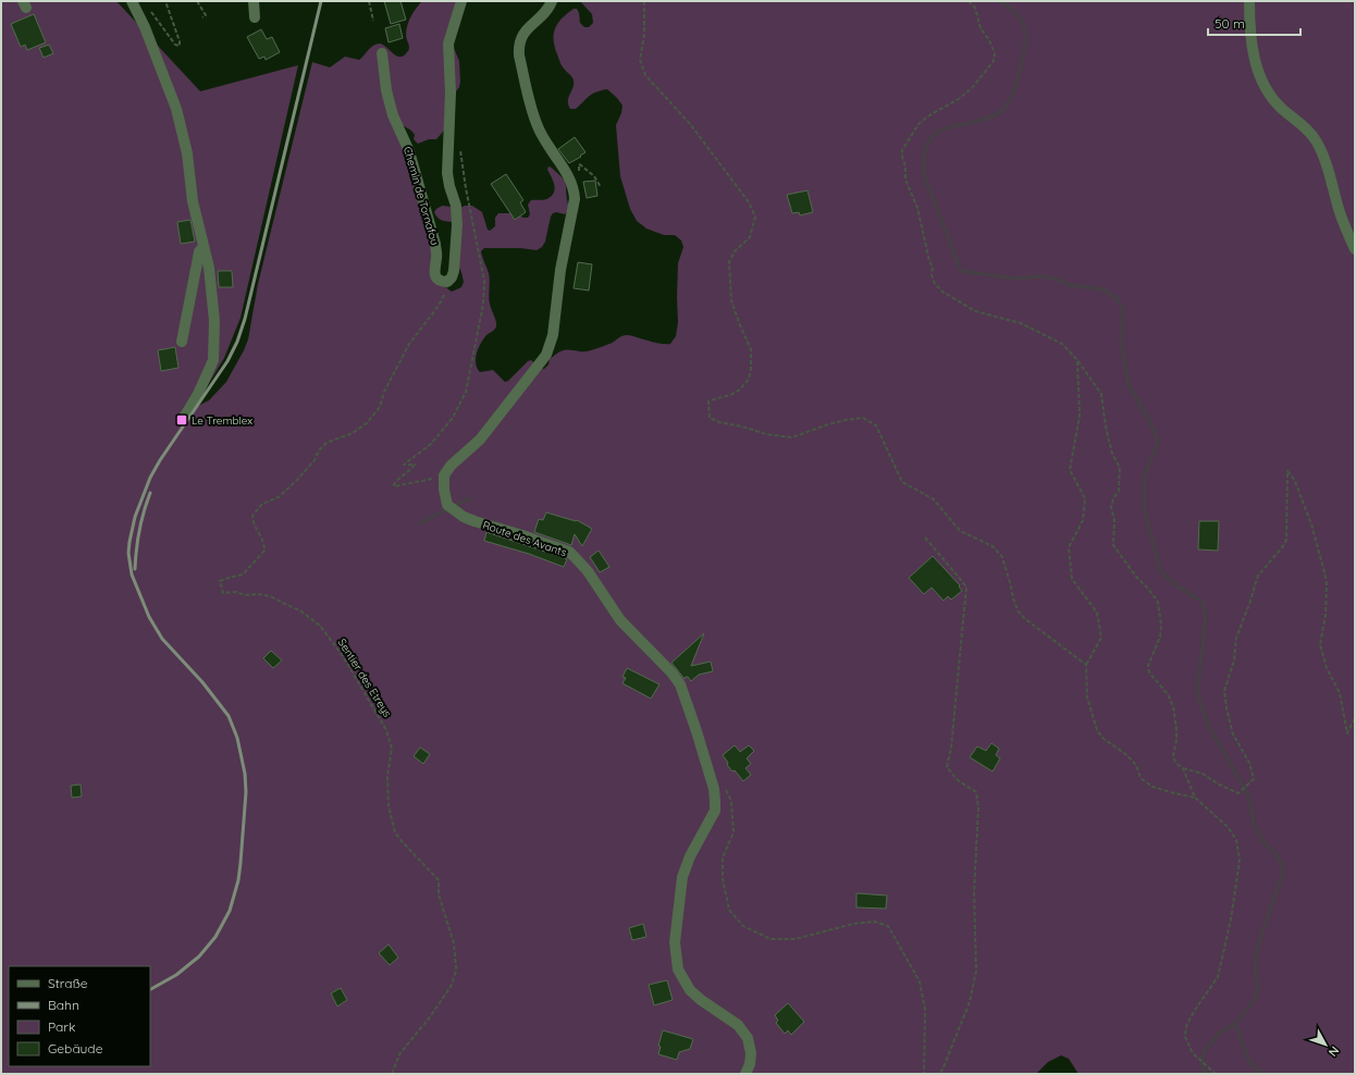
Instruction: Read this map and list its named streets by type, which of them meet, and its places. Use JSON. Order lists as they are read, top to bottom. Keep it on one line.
{"streets":{"street":["Chemin de Tornafou","Route des Avants"],"path":["Sentier des Etreys"]},"crossings":[["Chemin de Tornafou","Sentier des Etreys"]],"places":{"transit":["Le Tremblex"]},"legend":["Straße","Bahn","Park","Gebäude"],"scale_bar":"50 m","north":"bottom right"}
